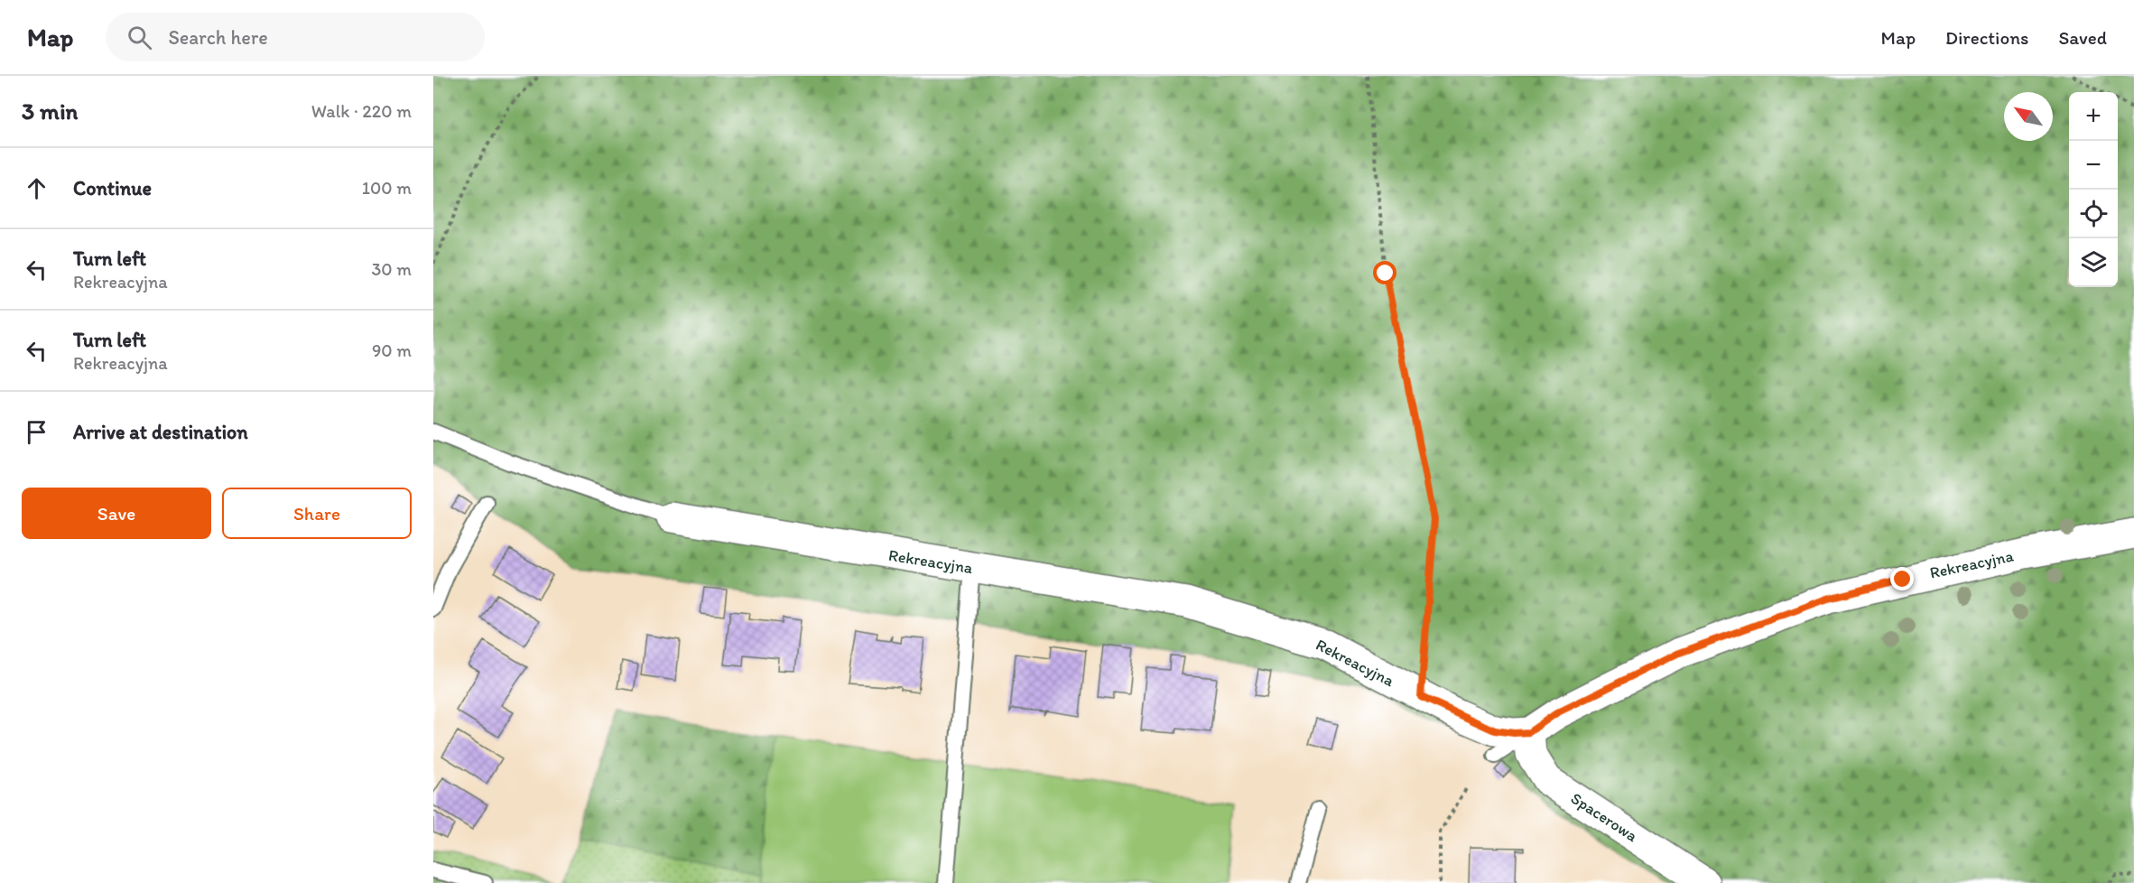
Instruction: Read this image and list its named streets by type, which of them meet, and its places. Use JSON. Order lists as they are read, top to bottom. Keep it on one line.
{"streets":{"street":["Rekreacyjna","Spacerowa"]},"crossings":[["Rekreacyjna","Spacerowa"]],"north":"top left","page":{"header":"Map","search":"Search here","nav":["Map","Directions","Saved"],"heading":["3 min","Walk · 220 m"],"map_buttons":["+","−"],"list":[["Continue","100 m"],["Turn left","Rekreacyjna","30 m"],["Turn left","Rekreacyjna","90 m"],"Arrive at destination"],"buttons":["Save","Share"]}}
